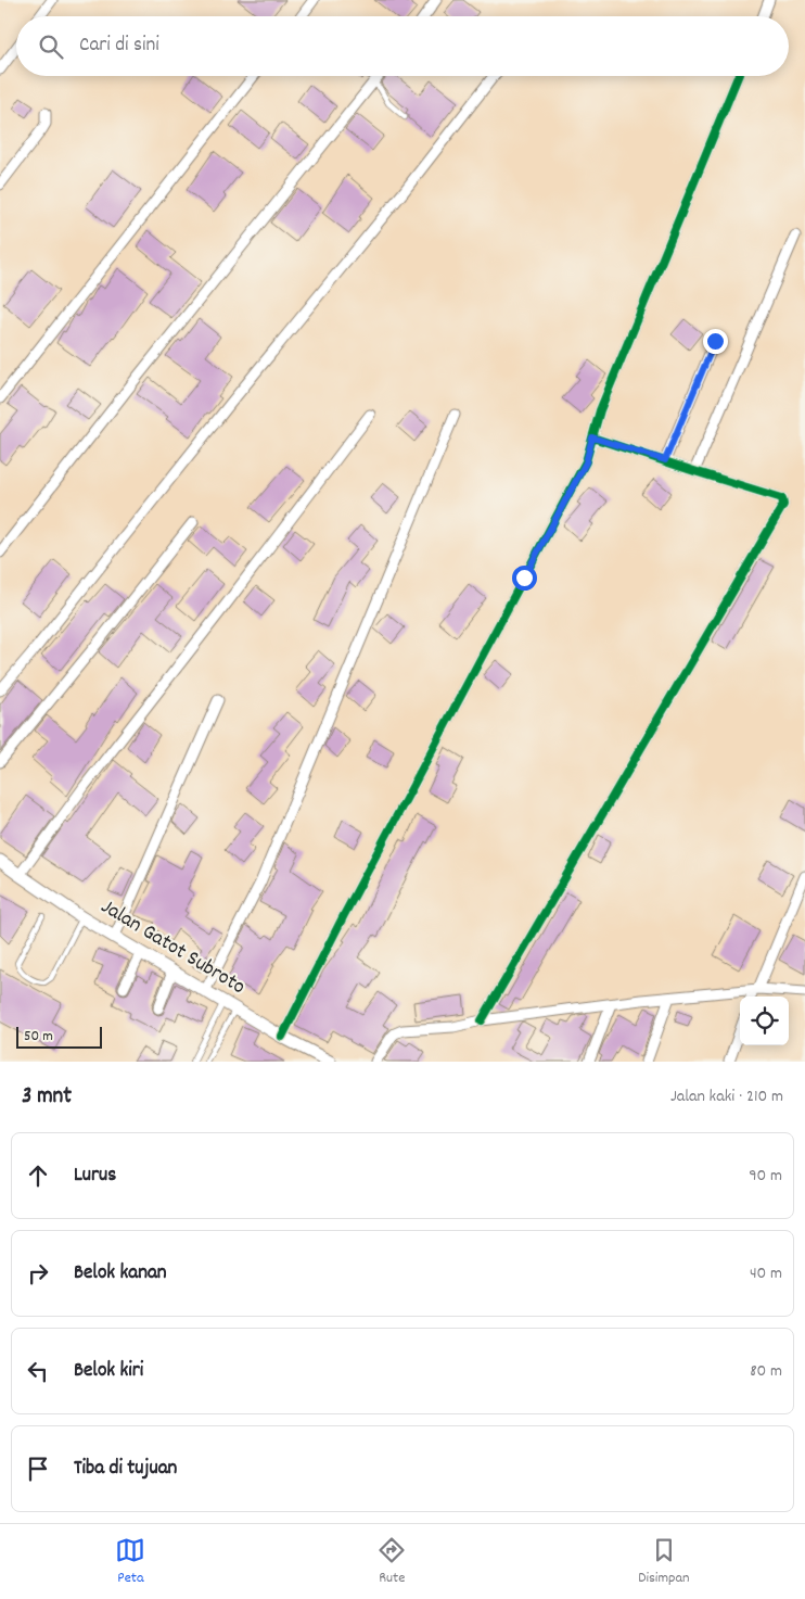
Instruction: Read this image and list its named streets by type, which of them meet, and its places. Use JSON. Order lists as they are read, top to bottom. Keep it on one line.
{"streets":{"street":["Jalan Gatot Subroto"]},"scale_bar":"50 m","page":{"search":"Cari di sini","scale":"50 m","heading":["3 mnt","Jalan kaki · 210 m"],"list":[["Lurus","90 m"],["Belok kanan","40 m"],["Belok kiri","80 m"],"Tiba di tujuan"],"nav":["Peta","Rute","Disimpan"]}}
